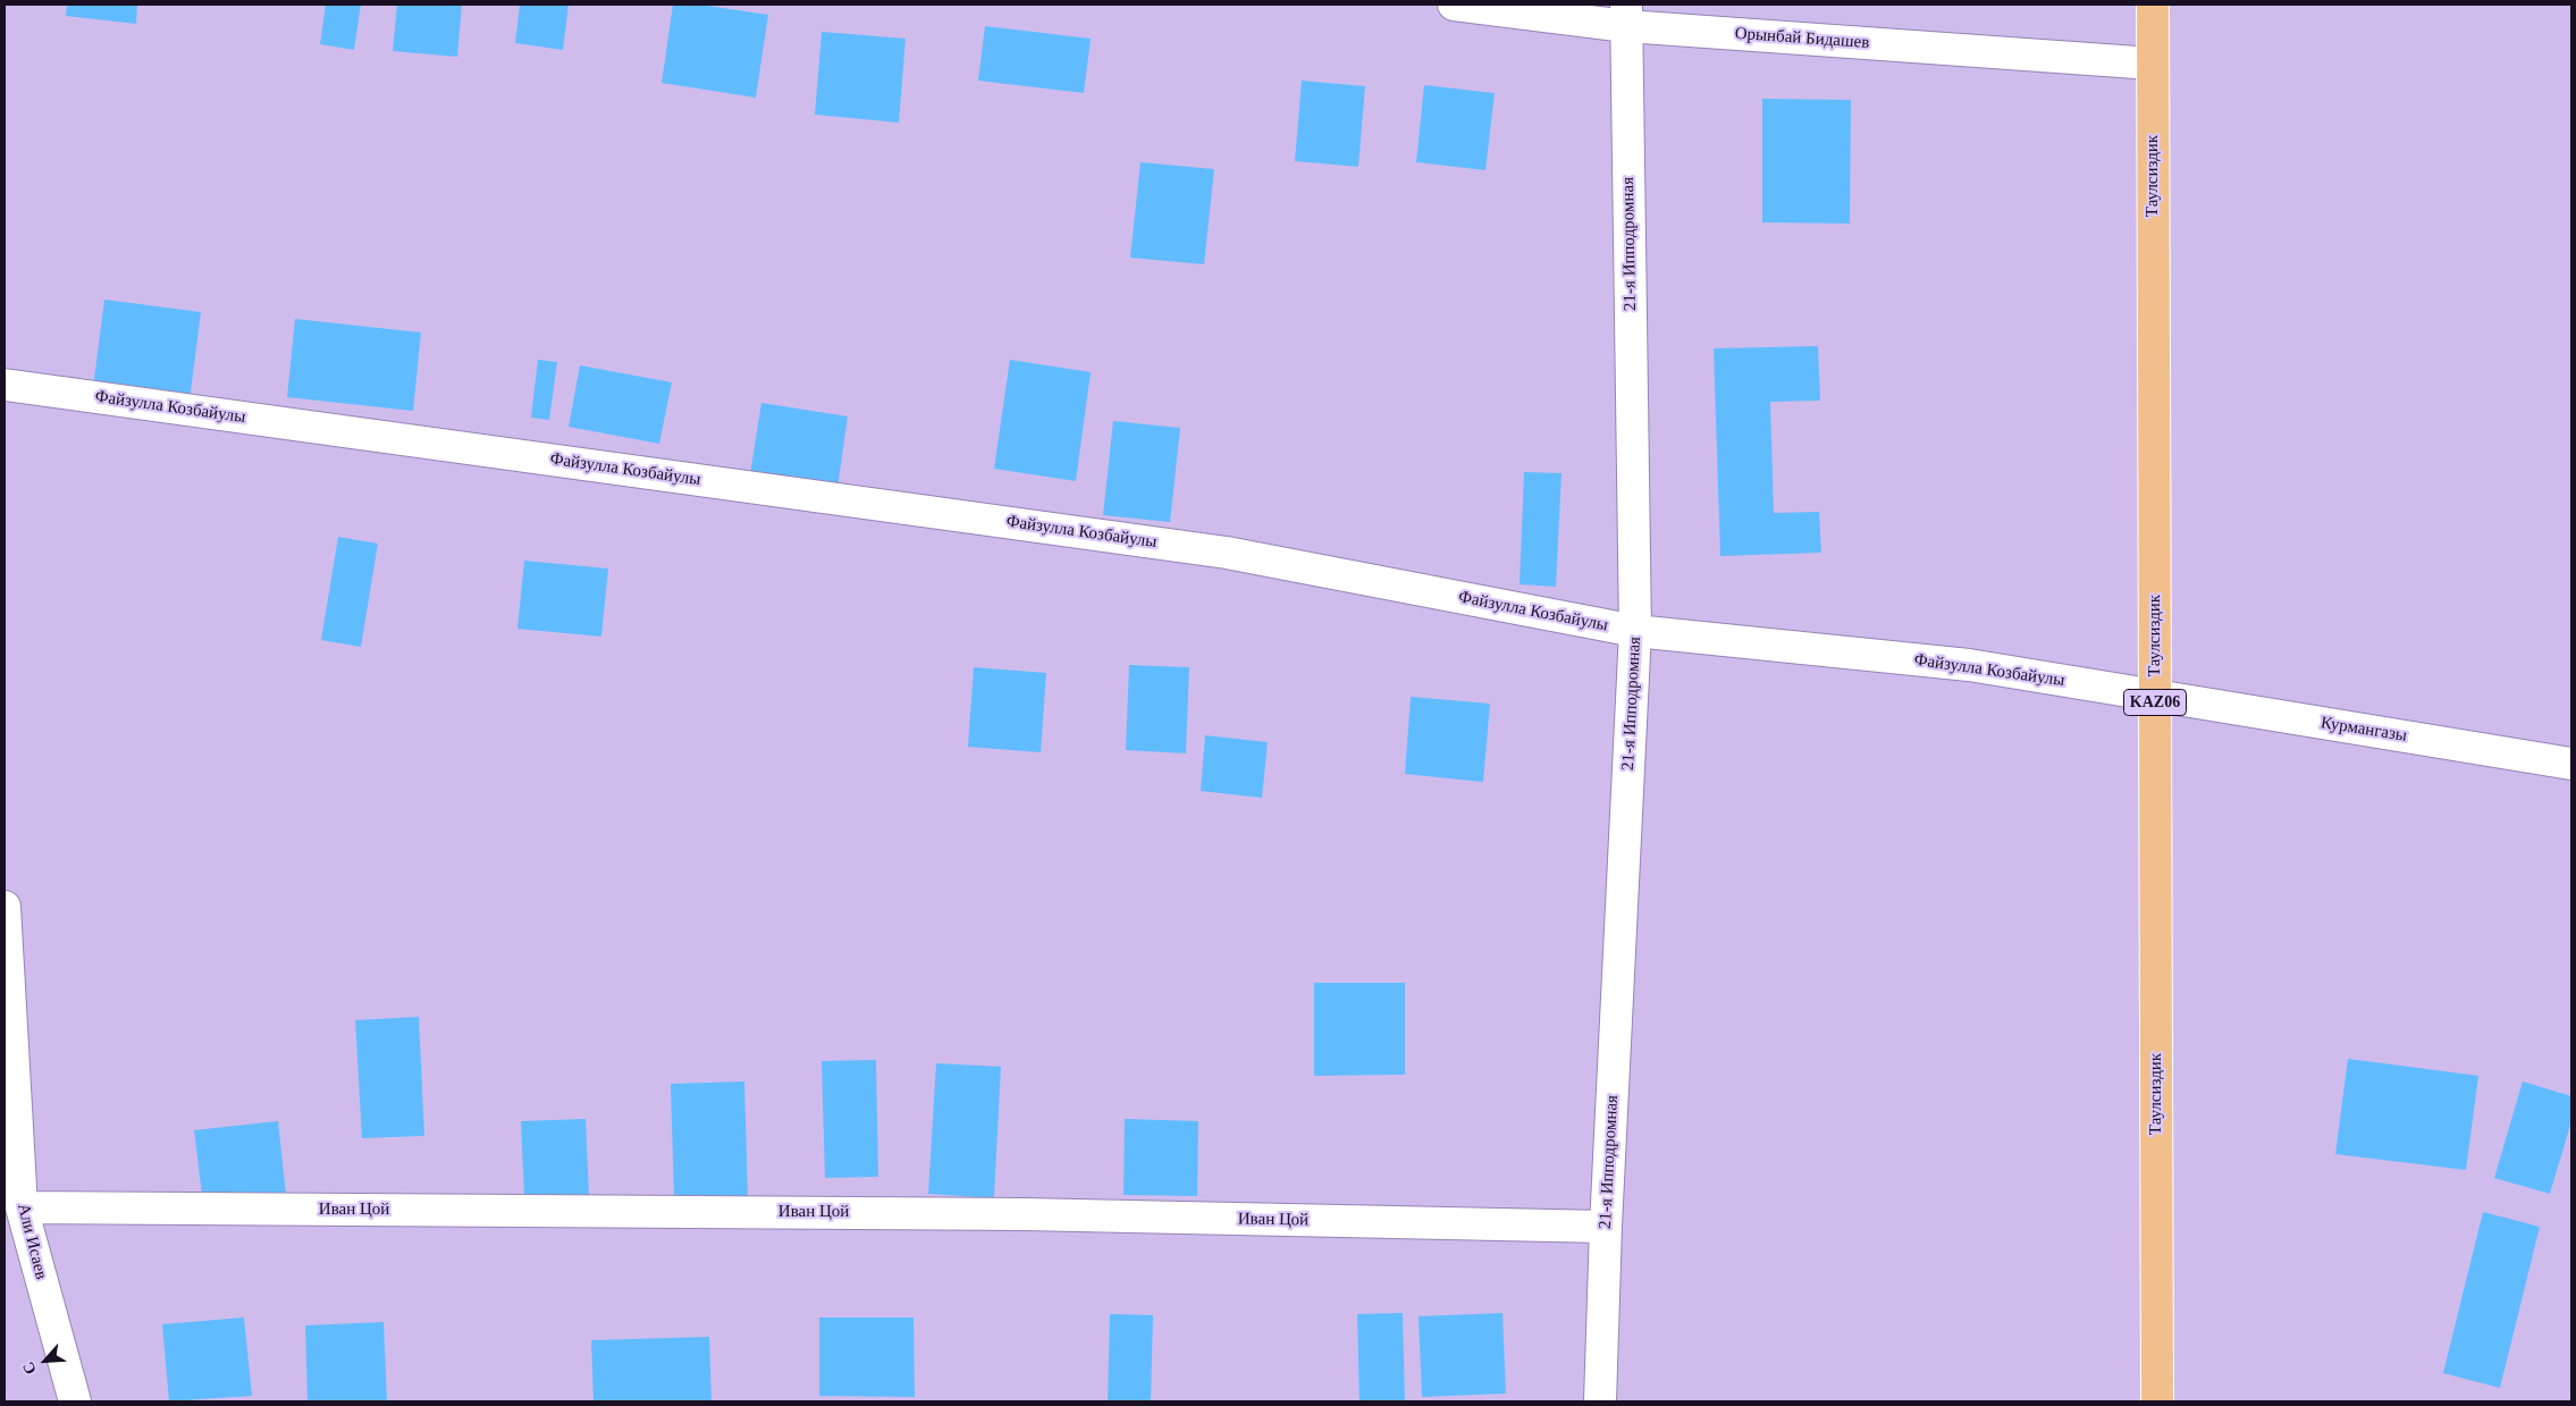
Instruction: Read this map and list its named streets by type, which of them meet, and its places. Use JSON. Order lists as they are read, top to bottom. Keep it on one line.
{"streets":{"main road":["Таулсиздик","KAZ06"],"street":["Орынбай Бидашев","21-я Ипподромная","Файзулла Козбайулы","Курмангазы","Иван Цой","Али Исаев"]},"crossings":[["Орынбай Бидашев","Таулсиздик"],["Орынбай Бидашев","21-я Ипподромная"],["Таулсиздик","Файзулла Козбайулы"],["Таулсиздик","Курмангазы"],["21-я Ипподромная","Файзулла Козбайулы"],["21-я Ипподромная","Иван Цой"],["Файзулла Козбайулы","Курмангазы"],["Иван Цой","Али Исаев"]],"north":"bottom left"}
